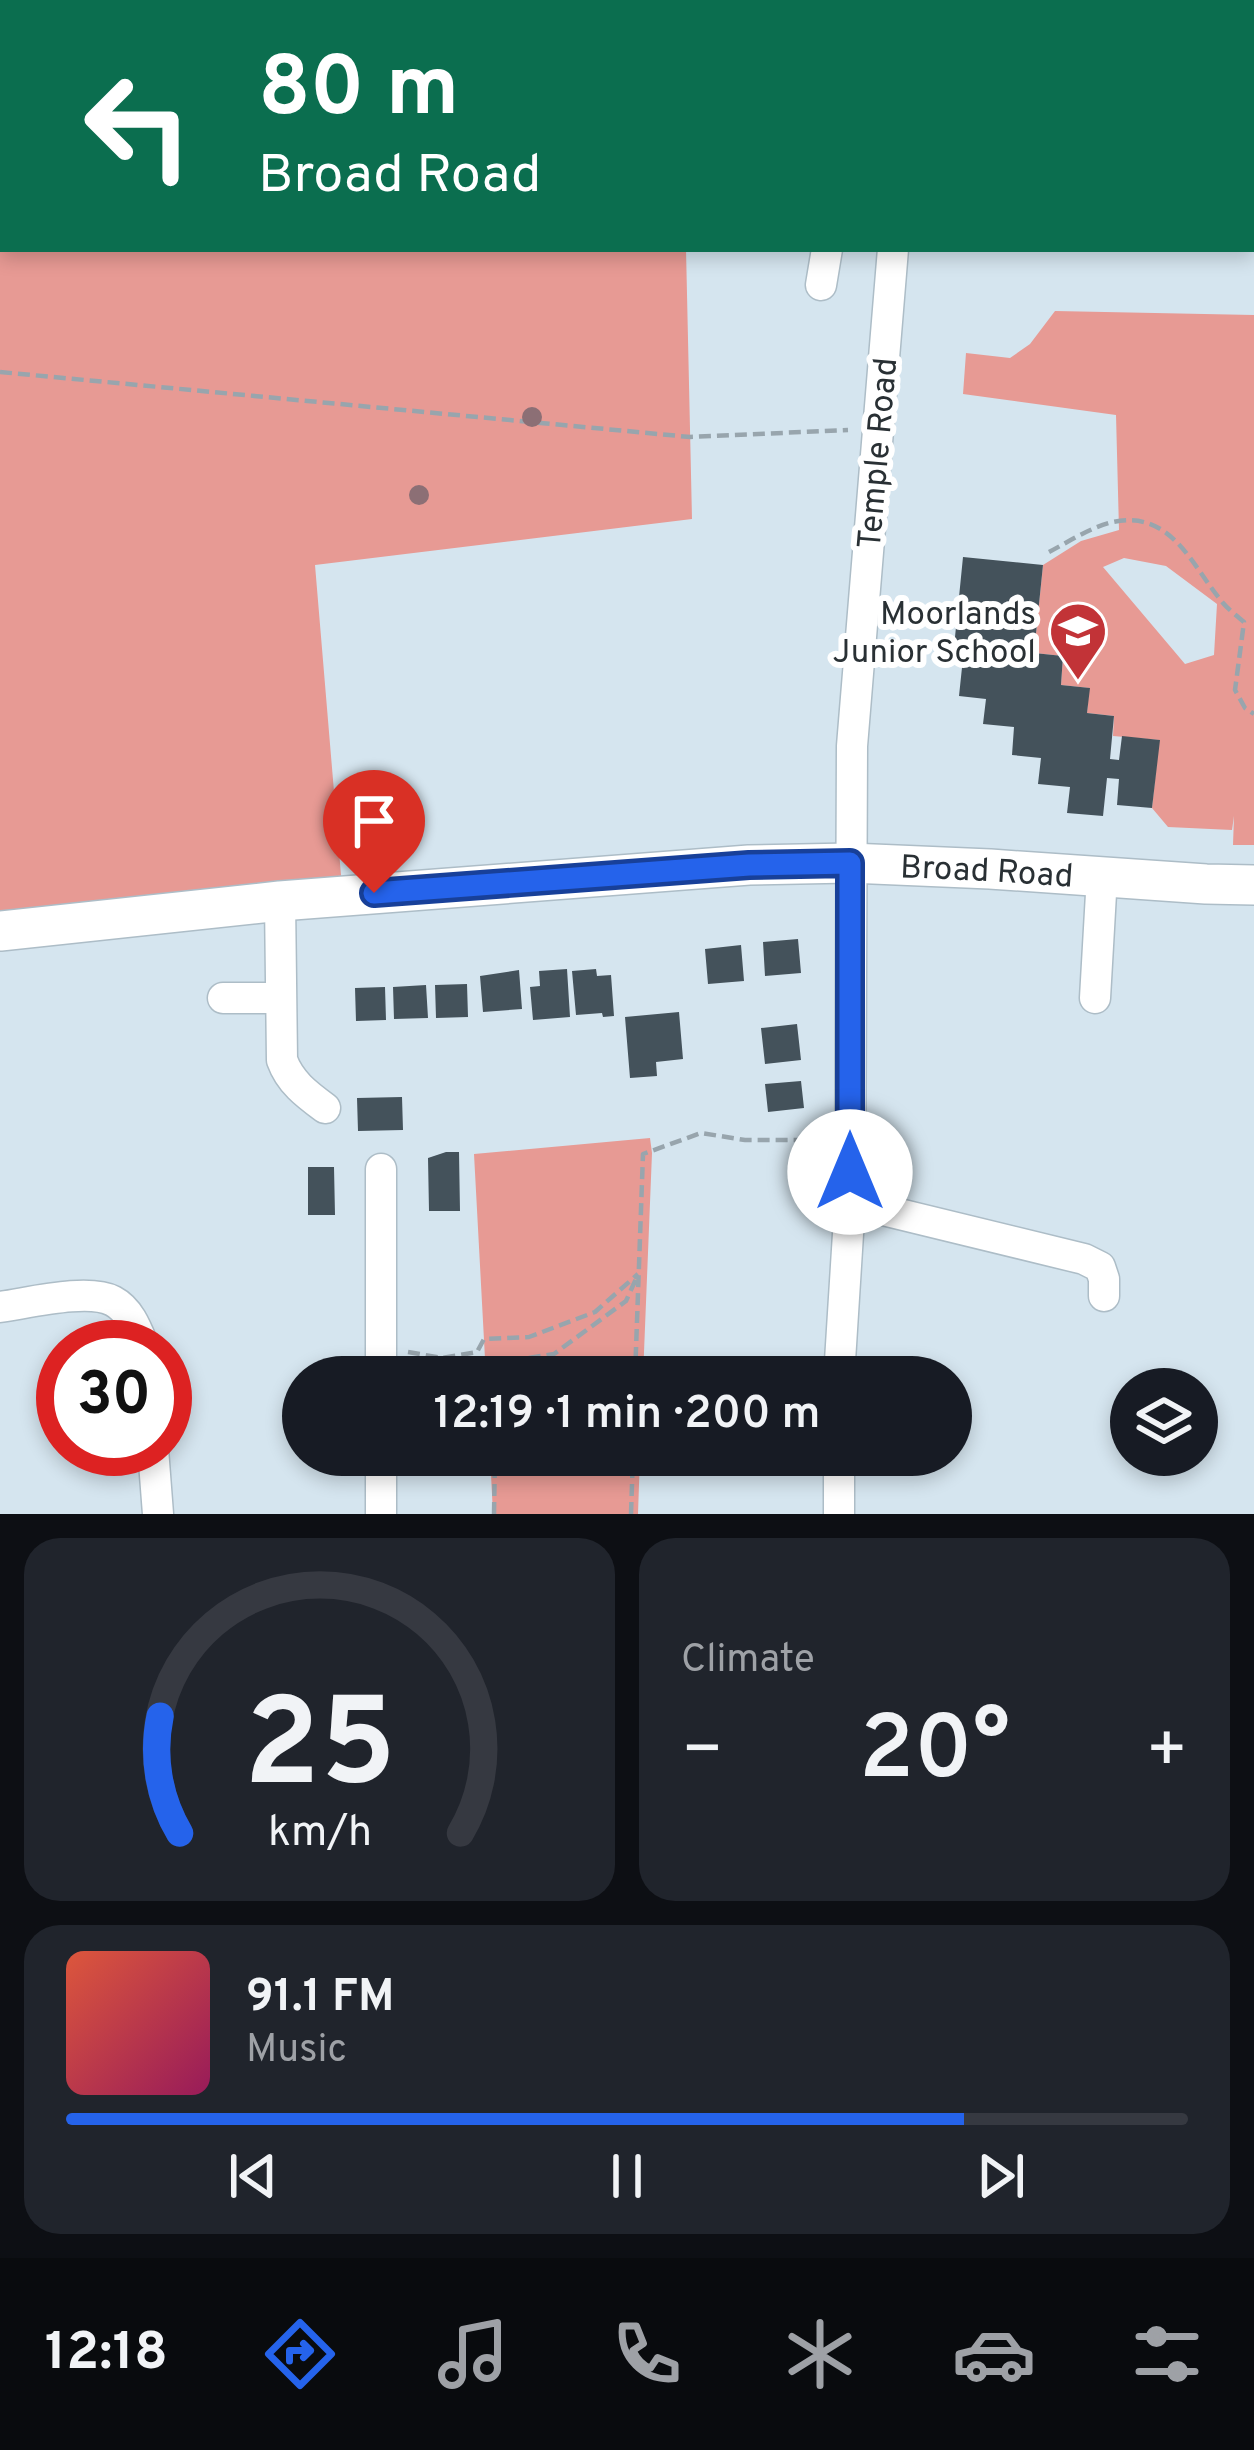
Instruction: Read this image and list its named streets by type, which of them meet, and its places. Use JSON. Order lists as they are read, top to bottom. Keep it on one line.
{"streets":{"street":["Temple Road","Broad Road"]},"crossings":[["Temple Road","Broad Road"]],"places":{"school or university":["Moorlands Junior School"]},"page":{"turn":["80 m","Broad Road"],"limit":"30","trip":"12:19 · 1 min · 200 m","tile":"Climate","heat":["−","20°","+"],"song":["91.1 FM","Music"],"tabs":"12:18","gauge":["25","km/h"]}}
